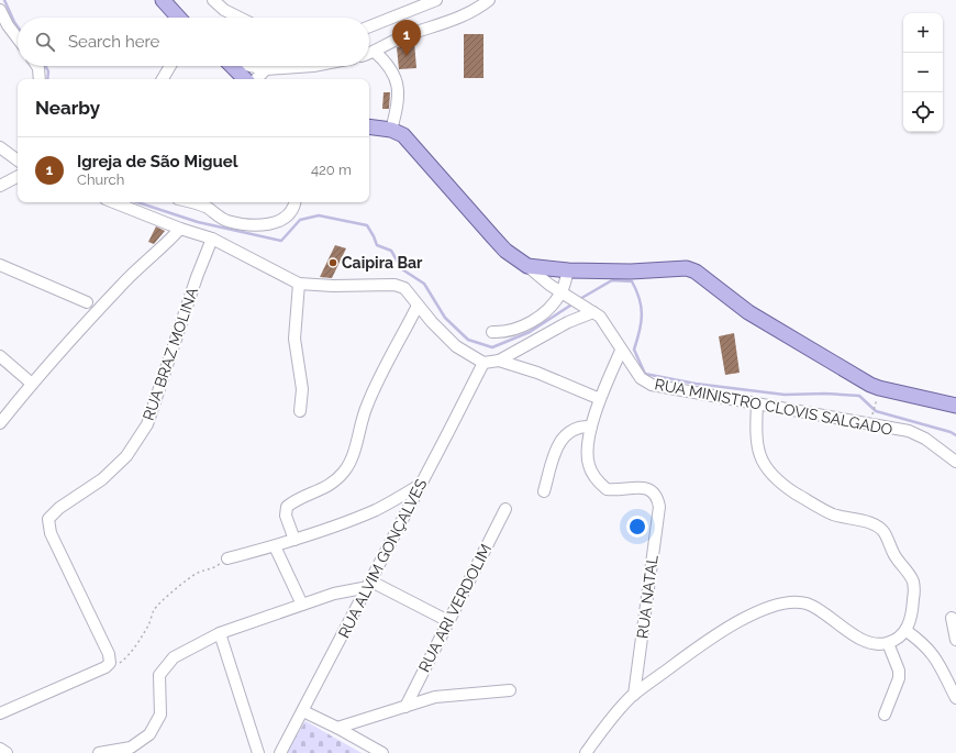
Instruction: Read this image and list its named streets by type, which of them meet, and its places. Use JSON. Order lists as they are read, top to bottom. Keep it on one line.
{"streets":{"street":["RUA BRAZ MOLINA","RUA MINISTRO CLOVIS SALGADO","RUA ALVIM GONÇALVES","RUA NATAL","RUA ARI VERDOLIM"]},"crossings":[["RUA MINISTRO CLOVIS SALGADO","RUA NATAL"]],"places":["Caipira Bar"],"page":{"map_buttons":["+","−"],"search":"Search here","pins":"1","heading":"Nearby","list":[{"mark":"1","name":"Igreja de São Miguel","note":"Church","value":"420 m"}]}}
